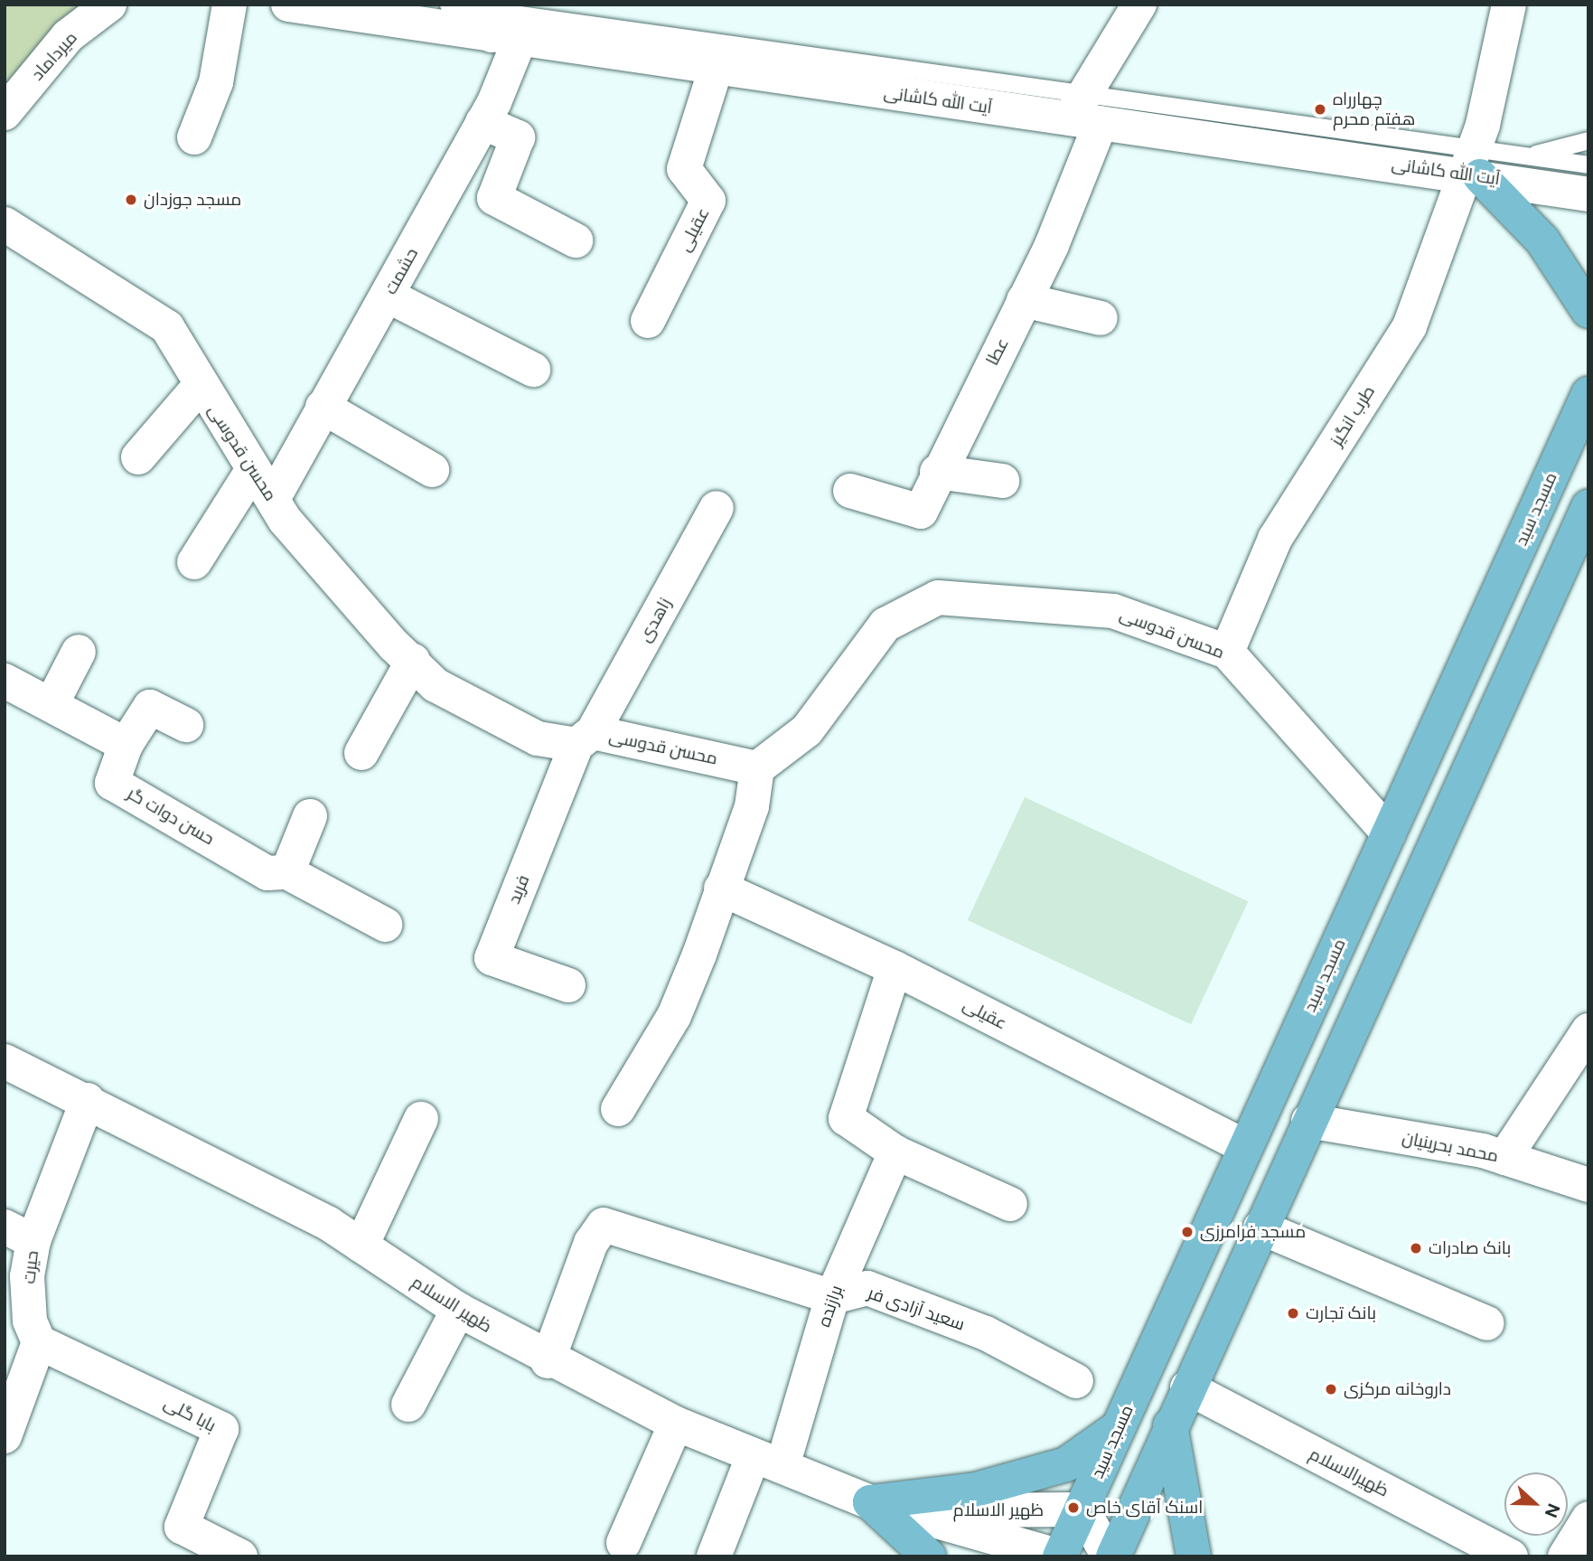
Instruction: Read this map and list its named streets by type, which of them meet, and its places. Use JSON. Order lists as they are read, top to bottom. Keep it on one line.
{"streets":{"main road":["مسجد سید"],"street":["میرداماد","آیت الله کاشانی","عقیلی","حشمت","عطا","طرب انگیز","محسن قدوسی","زاهدی","حسن دوات گر","فرید","محمد بحرینیان","حیرت","ظهیر الاسلام","برازنده","سعید آزادی فر","بابا گلی","ظهیرالاسلام"]},"crossings":[["آیت الله کاشانی","عقیلی"],["آیت الله کاشانی","حشمت"],["آیت الله کاشانی","عطا"],["آیت الله کاشانی","طرب انگیز"],["عقیلی","مسجد سید"],["حشمت","محسن قدوسی"],["طرب انگیز","محسن قدوسی"],["محسن قدوسی","مسجد سید"],["محسن قدوسی","زاهدی"],["محسن قدوسی","فرید"],["مسجد سید","ظهیر الاسلام"],["زاهدی","فرید"],["حیرت","ظهیر الاسلام"],["حیرت","بابا گلی"],["ظهیر الاسلام","برازنده"],["برازنده","سعید آزادی فر"]],"places":["چهارراه هفتم محرم","مسجد جوزدان","مسجد فرامرزی","بانک صادرات","بانک تجارت","داروخانه مرکزی","اسنک آقای خاص"],"north":"right"}
